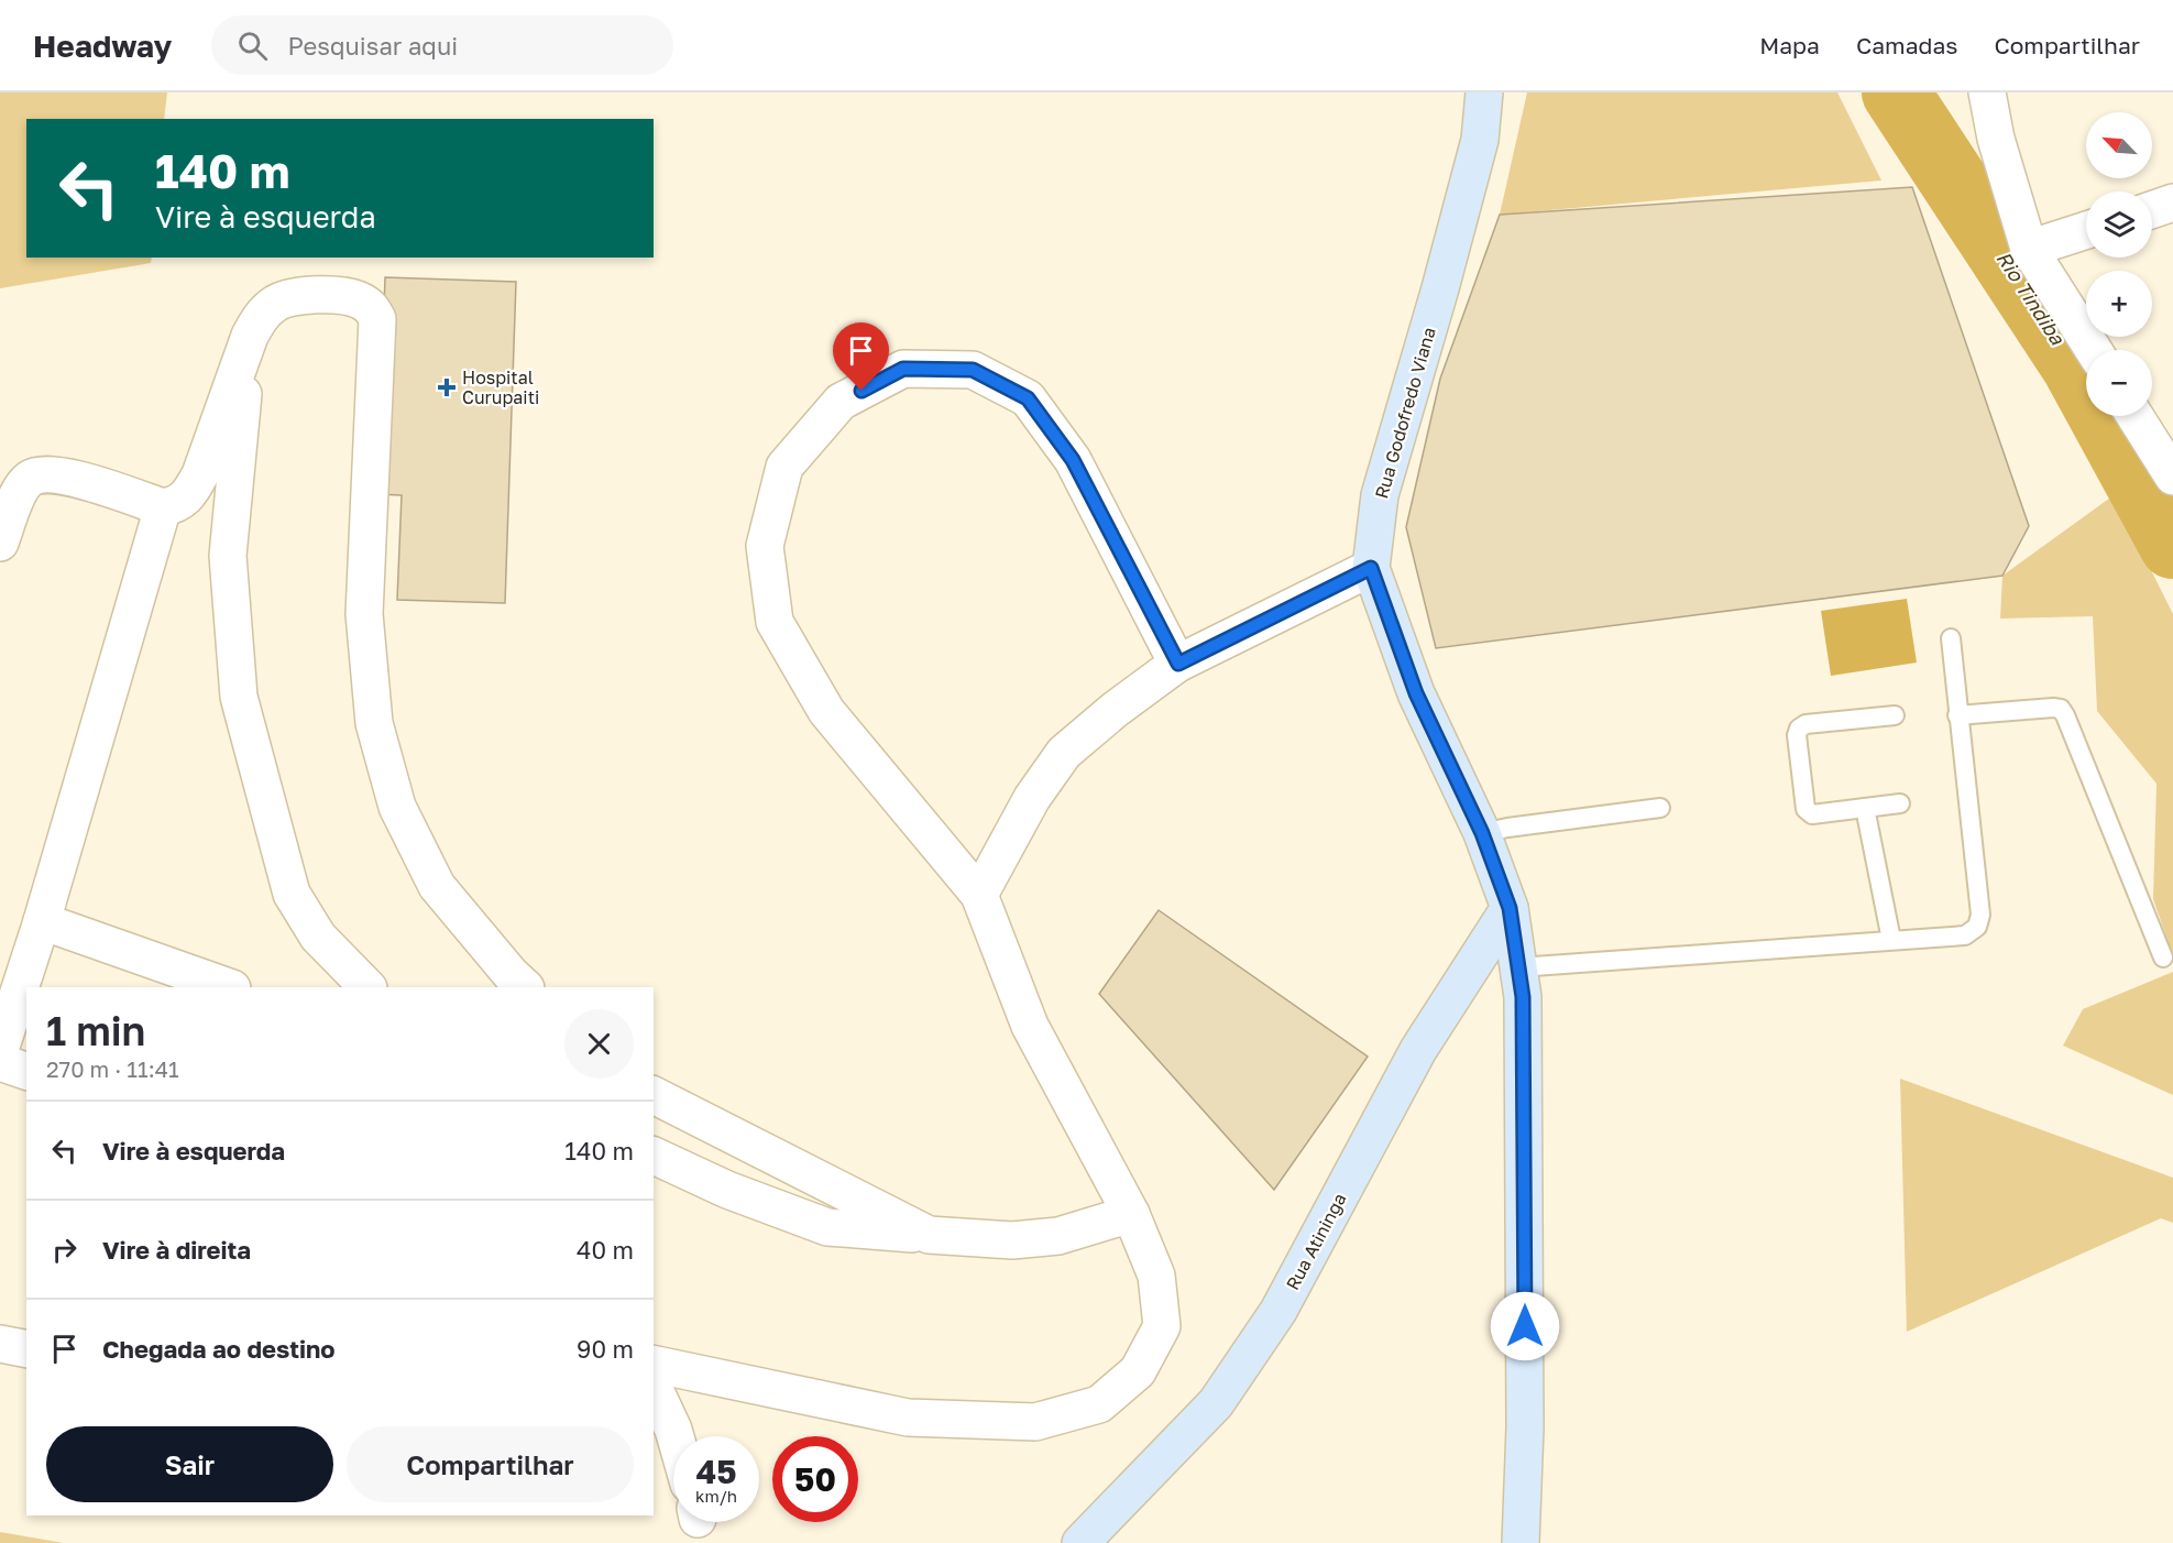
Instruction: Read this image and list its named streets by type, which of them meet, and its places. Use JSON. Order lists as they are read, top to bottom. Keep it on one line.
{"streets":{"main road":["Rua Godofredo Viana","Rua Atininga"]},"crossings":[["Rua Godofredo Viana","Rua Atininga"]],"water":["Rio Tindiba"],"places":{"health":["Hospital Curupaiti"]},"north":"top left","page":{"header":"Headway","search":"Pesquisar aqui","nav":["Mapa","Camadas","Compartilhar"],"map_buttons":["+","−"],"turn":["140 m","Vire à esquerda"],"heading":["1 min","270 m · 11:41"],"list":[{"name":"Vire à esquerda","value":"140 m"},{"name":"Vire à direita","value":"40 m"},{"name":"Chegada ao destino","value":"90 m"}],"buttons":["Sair","Compartilhar"],"speed":"45 km/h","limit":"50"}}
